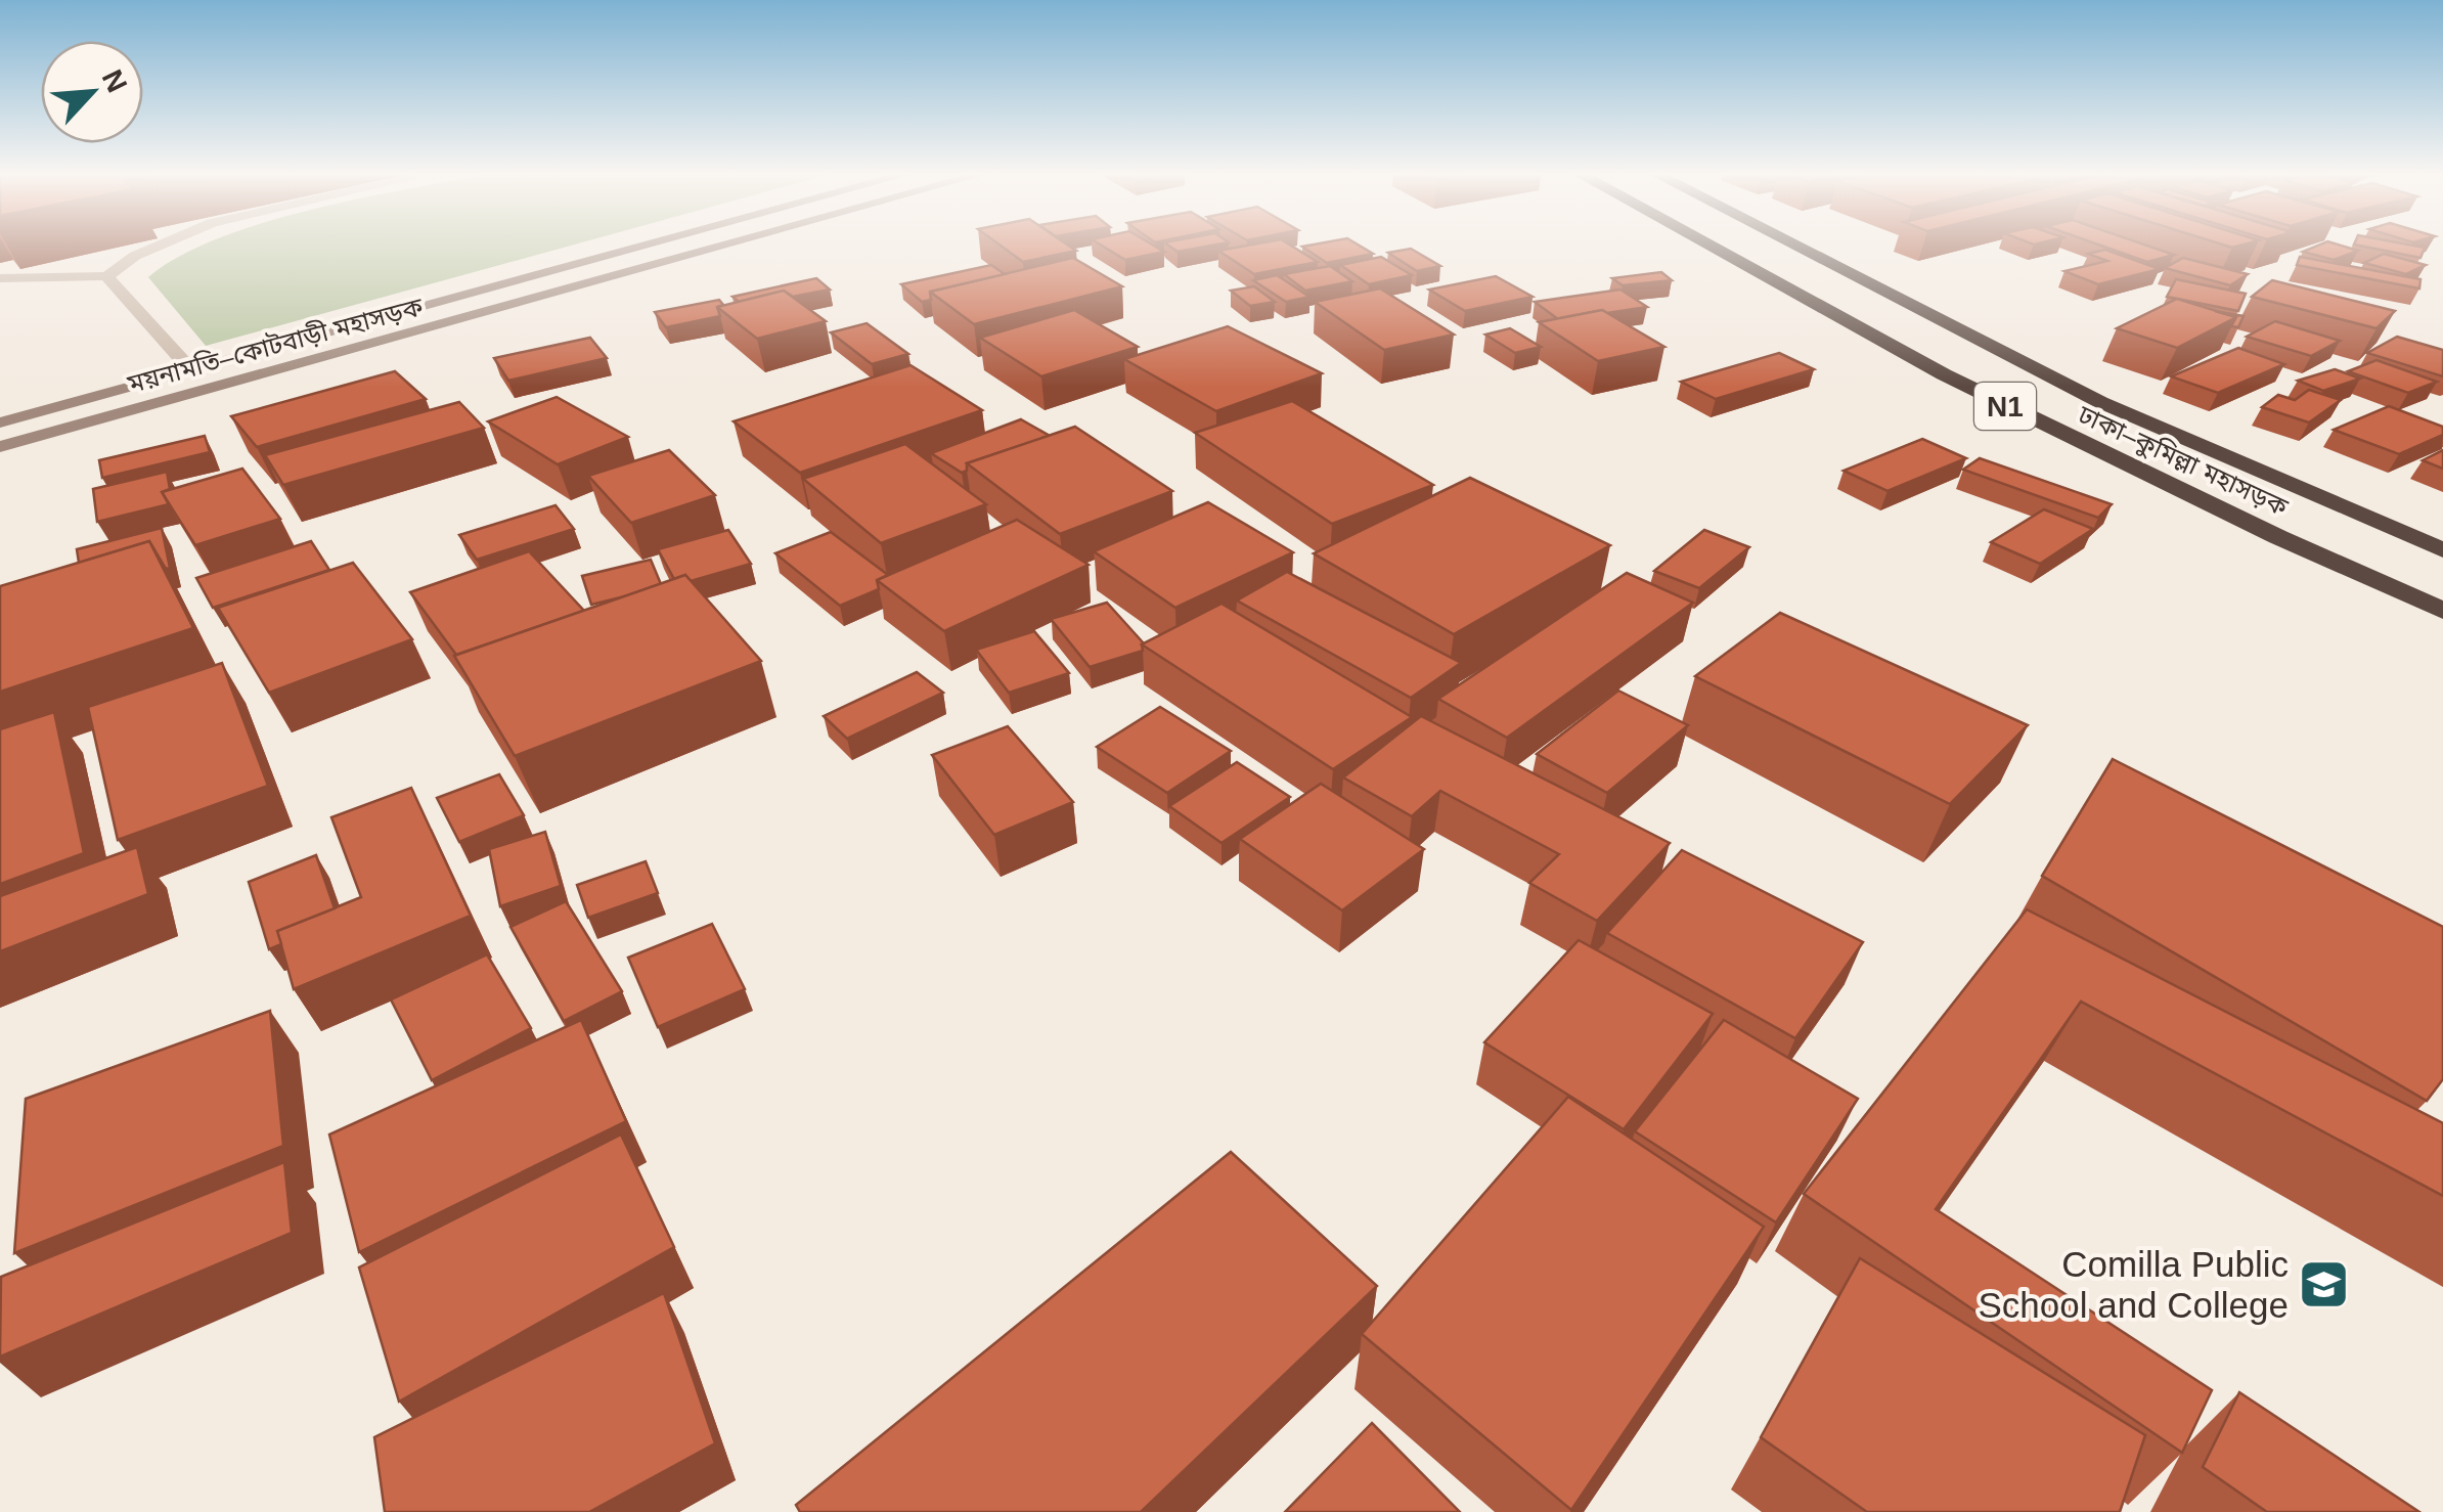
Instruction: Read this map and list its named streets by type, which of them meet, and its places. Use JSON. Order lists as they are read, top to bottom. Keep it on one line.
{"streets":{"highway":["N1","ঢাকা–কুমিল্লা মহাসড়ক"],"main road":["ময়নামতি–কোটবাড়ী মহাসড়ক"]},"places":{"school or university":["Comilla Public School and College"]},"north":"top right"}
